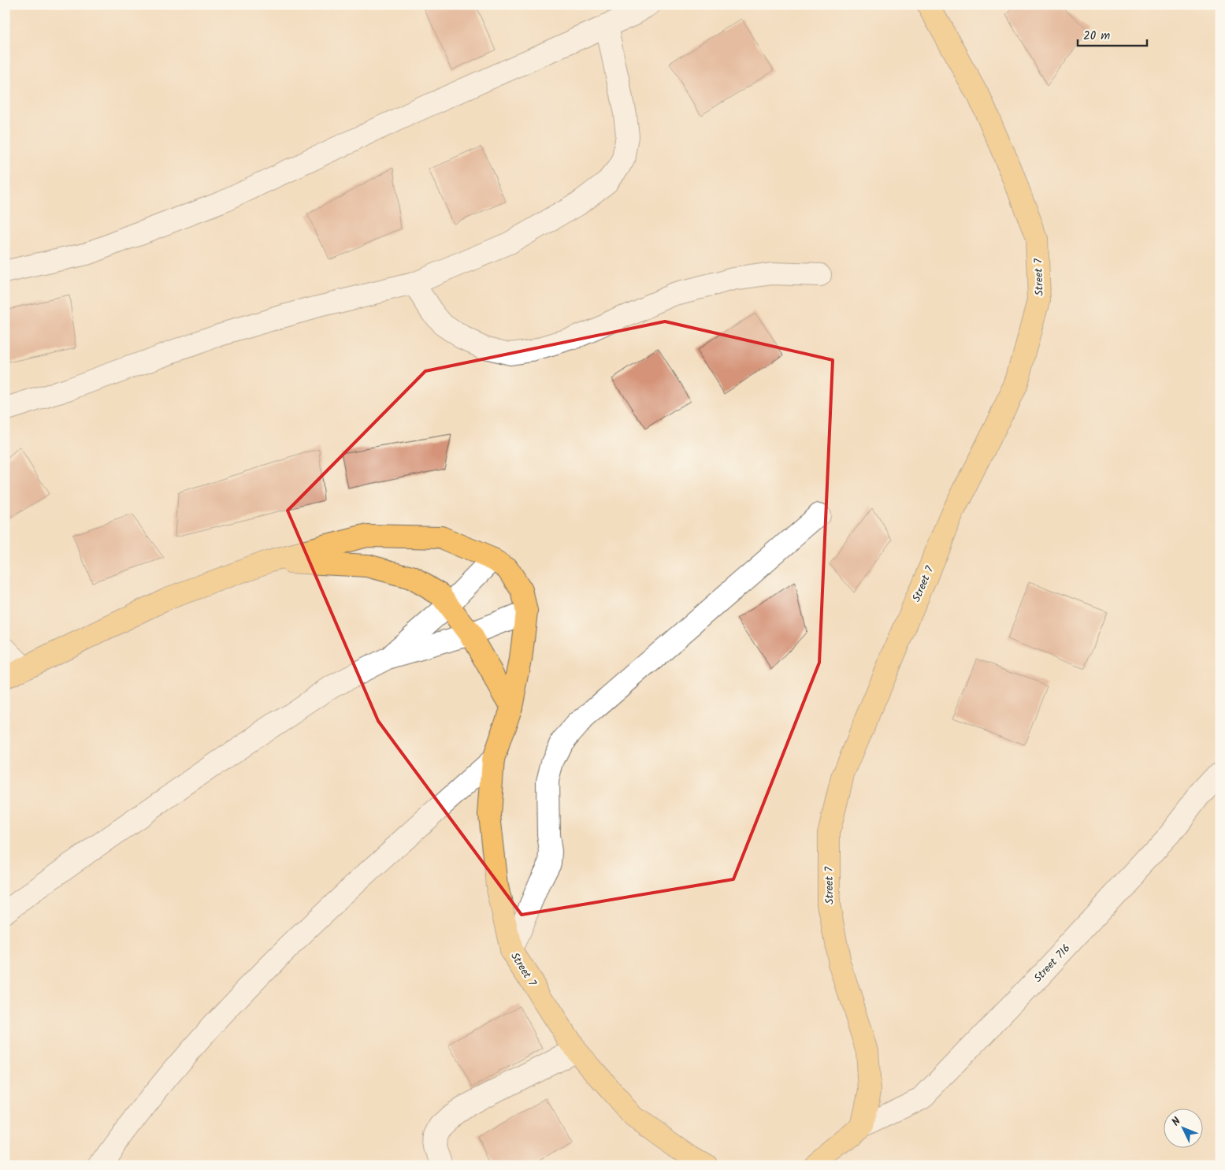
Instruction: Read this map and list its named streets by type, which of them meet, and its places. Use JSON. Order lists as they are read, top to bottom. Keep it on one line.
{"streets":{"main road":["Street 7"],"street":["Street 716"]},"crossings":[["Street 7","Street 716"]],"scale_bar":"20 m","north":"top left"}
